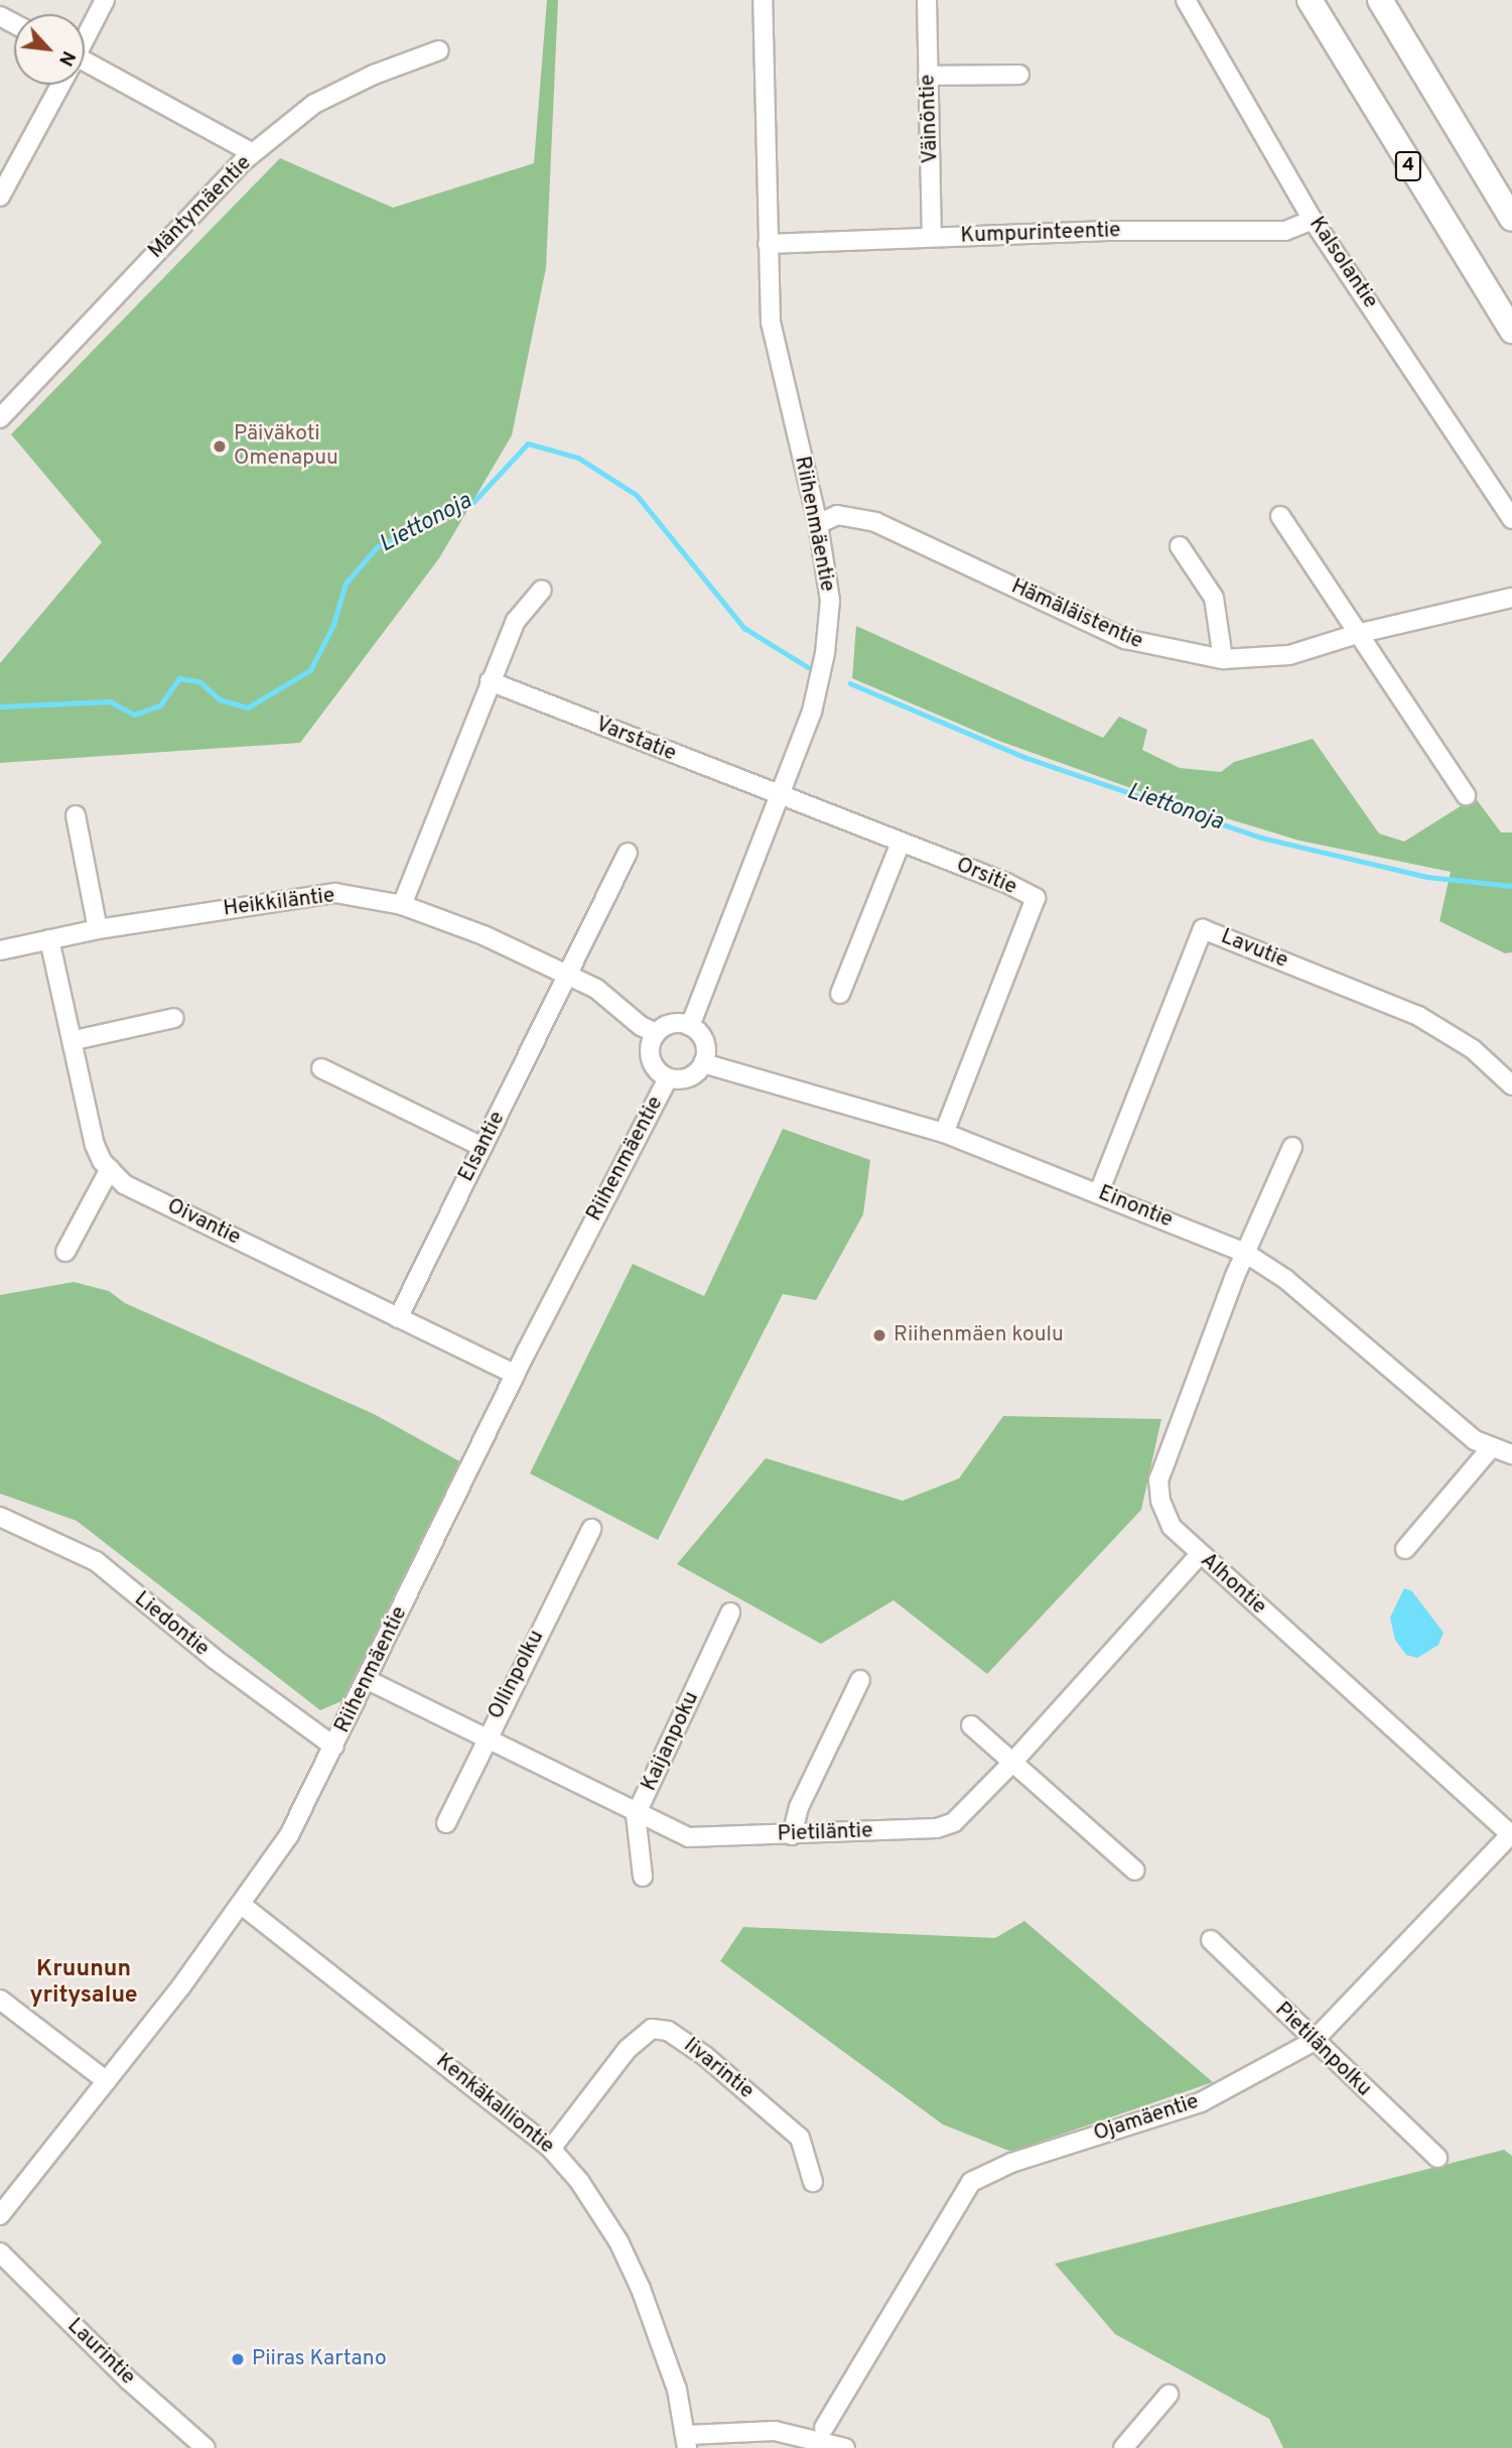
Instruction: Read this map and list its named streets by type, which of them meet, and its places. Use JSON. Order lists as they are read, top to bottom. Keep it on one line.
{"streets":{"highway":["4"],"street":["Väinöntie","Mäntymäentie","Kumpurinteentie","Kalsolantie","Riihenmäentie","Hämäläistentie","Varstatie","Orsitie","Heikkiläntie","Lavutie","Elsantie","Einontie","Oivantie","Alhontie","Liedontie","Ollinpolku","Kaijanpoku","Pietiläntie","Pietilänpolku","Iivarintie","Kenkäkalliontie","Ojamäentie","Laurintie"]},"crossings":[["Väinöntie","Kumpurinteentie"],["Kumpurinteentie","Kalsolantie"],["Kumpurinteentie","Riihenmäentie"],["Riihenmäentie","Hämäläistentie"],["Riihenmäentie","Varstatie"],["Riihenmäentie","Orsitie"],["Riihenmäentie","Heikkiläntie"],["Riihenmäentie","Einontie"],["Riihenmäentie","Oivantie"],["Riihenmäentie","Liedontie"],["Riihenmäentie","Pietiläntie"],["Riihenmäentie","Kenkäkalliontie"],["Varstatie","Orsitie"],["Orsitie","Einontie"],["Heikkiläntie","Elsantie"],["Heikkiläntie","Einontie"],["Heikkiläntie","Oivantie"],["Lavutie","Einontie"],["Elsantie","Oivantie"],["Einontie","Alhontie"],["Alhontie","Pietiläntie"],["Alhontie","Ojamäentie"],["Ollinpolku","Pietiläntie"],["Kaijanpoku","Pietiläntie"],["Pietilänpolku","Ojamäentie"],["Iivarintie","Kenkäkalliontie"]],"districts":["Kruunun yritysalue"],"water":["Liettonoja"],"places":["Päiväkoti Omenapuu","Riihenmäen koulu","Piiras Kartano"],"north":"bottom right"}
